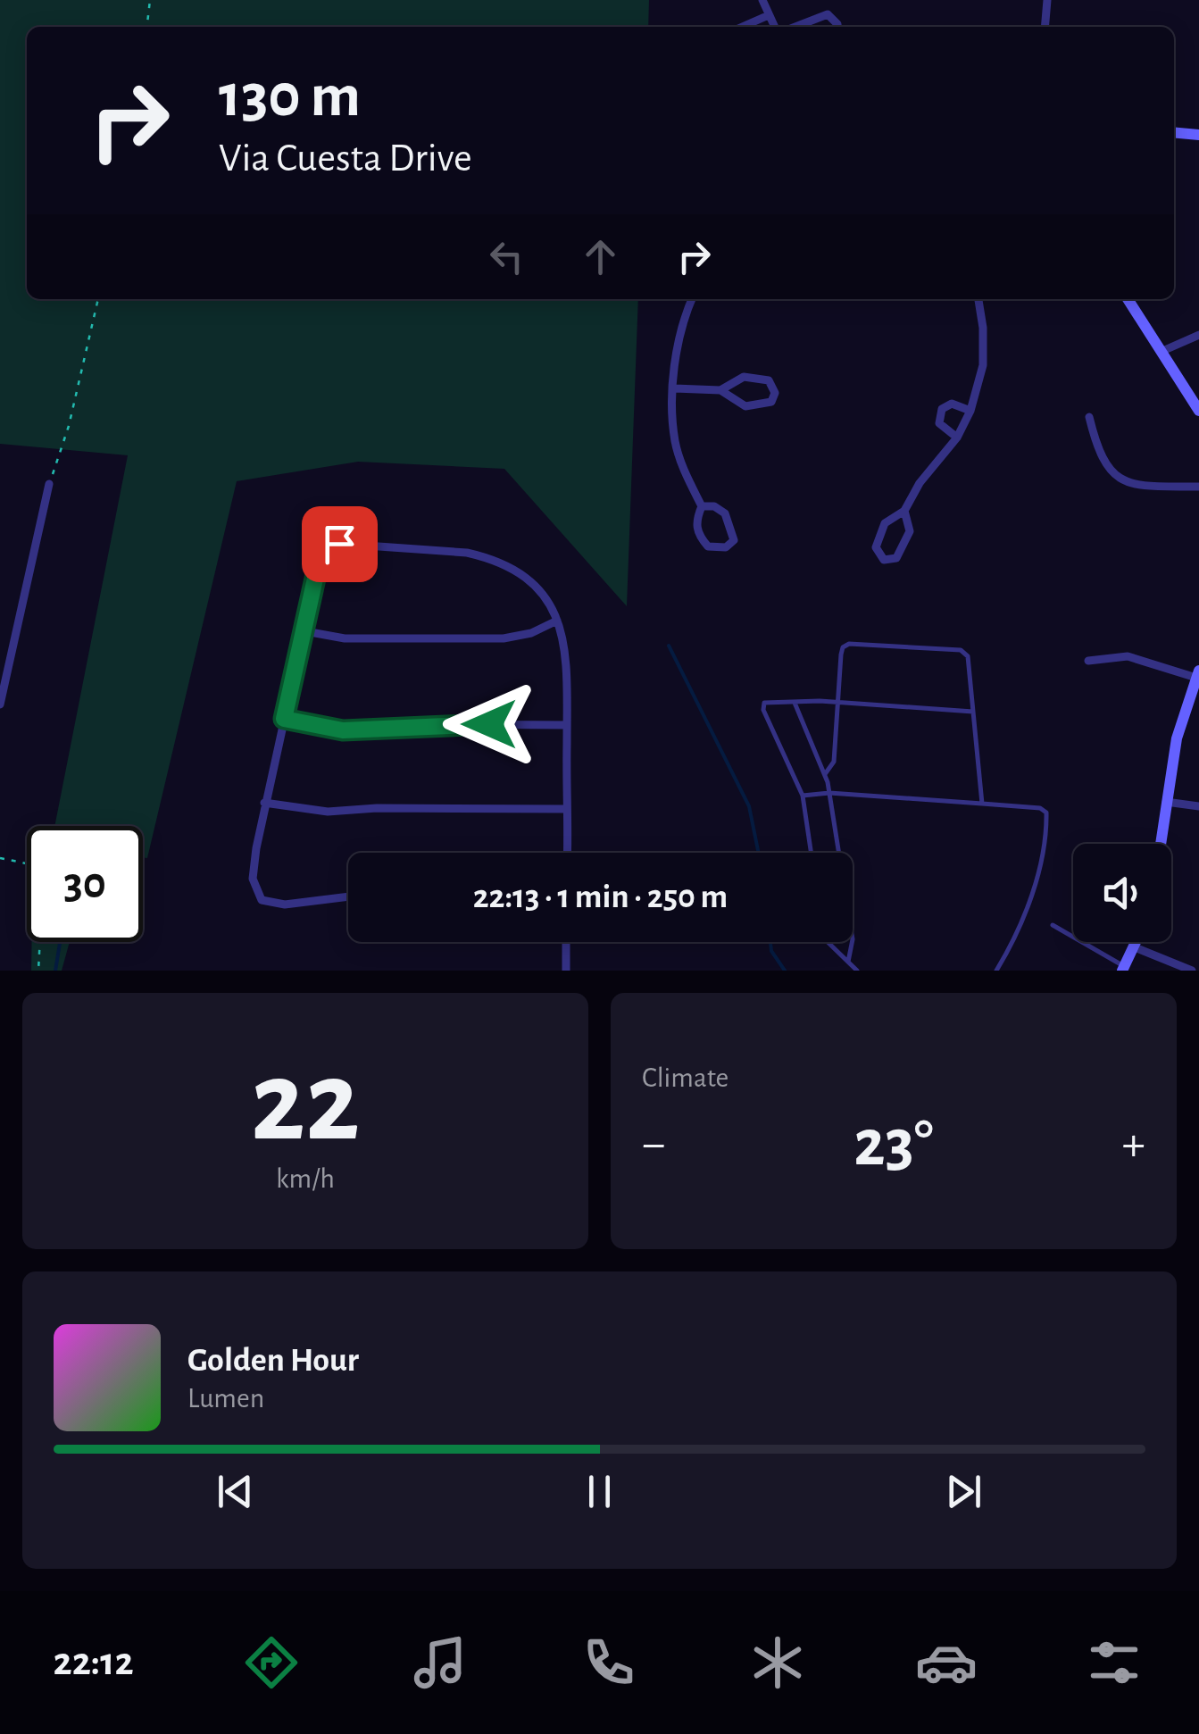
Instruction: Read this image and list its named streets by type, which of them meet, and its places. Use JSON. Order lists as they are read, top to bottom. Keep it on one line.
{"page":{"turn":["130 m","Via Cuesta Drive"],"limit":"30","trip":"22:13 · 1 min · 250 m","tile":[["22","km/h"],"Climate"],"heat":["−","23°","+"],"song":["Golden Hour","Lumen"],"tabs":"22:12"}}
